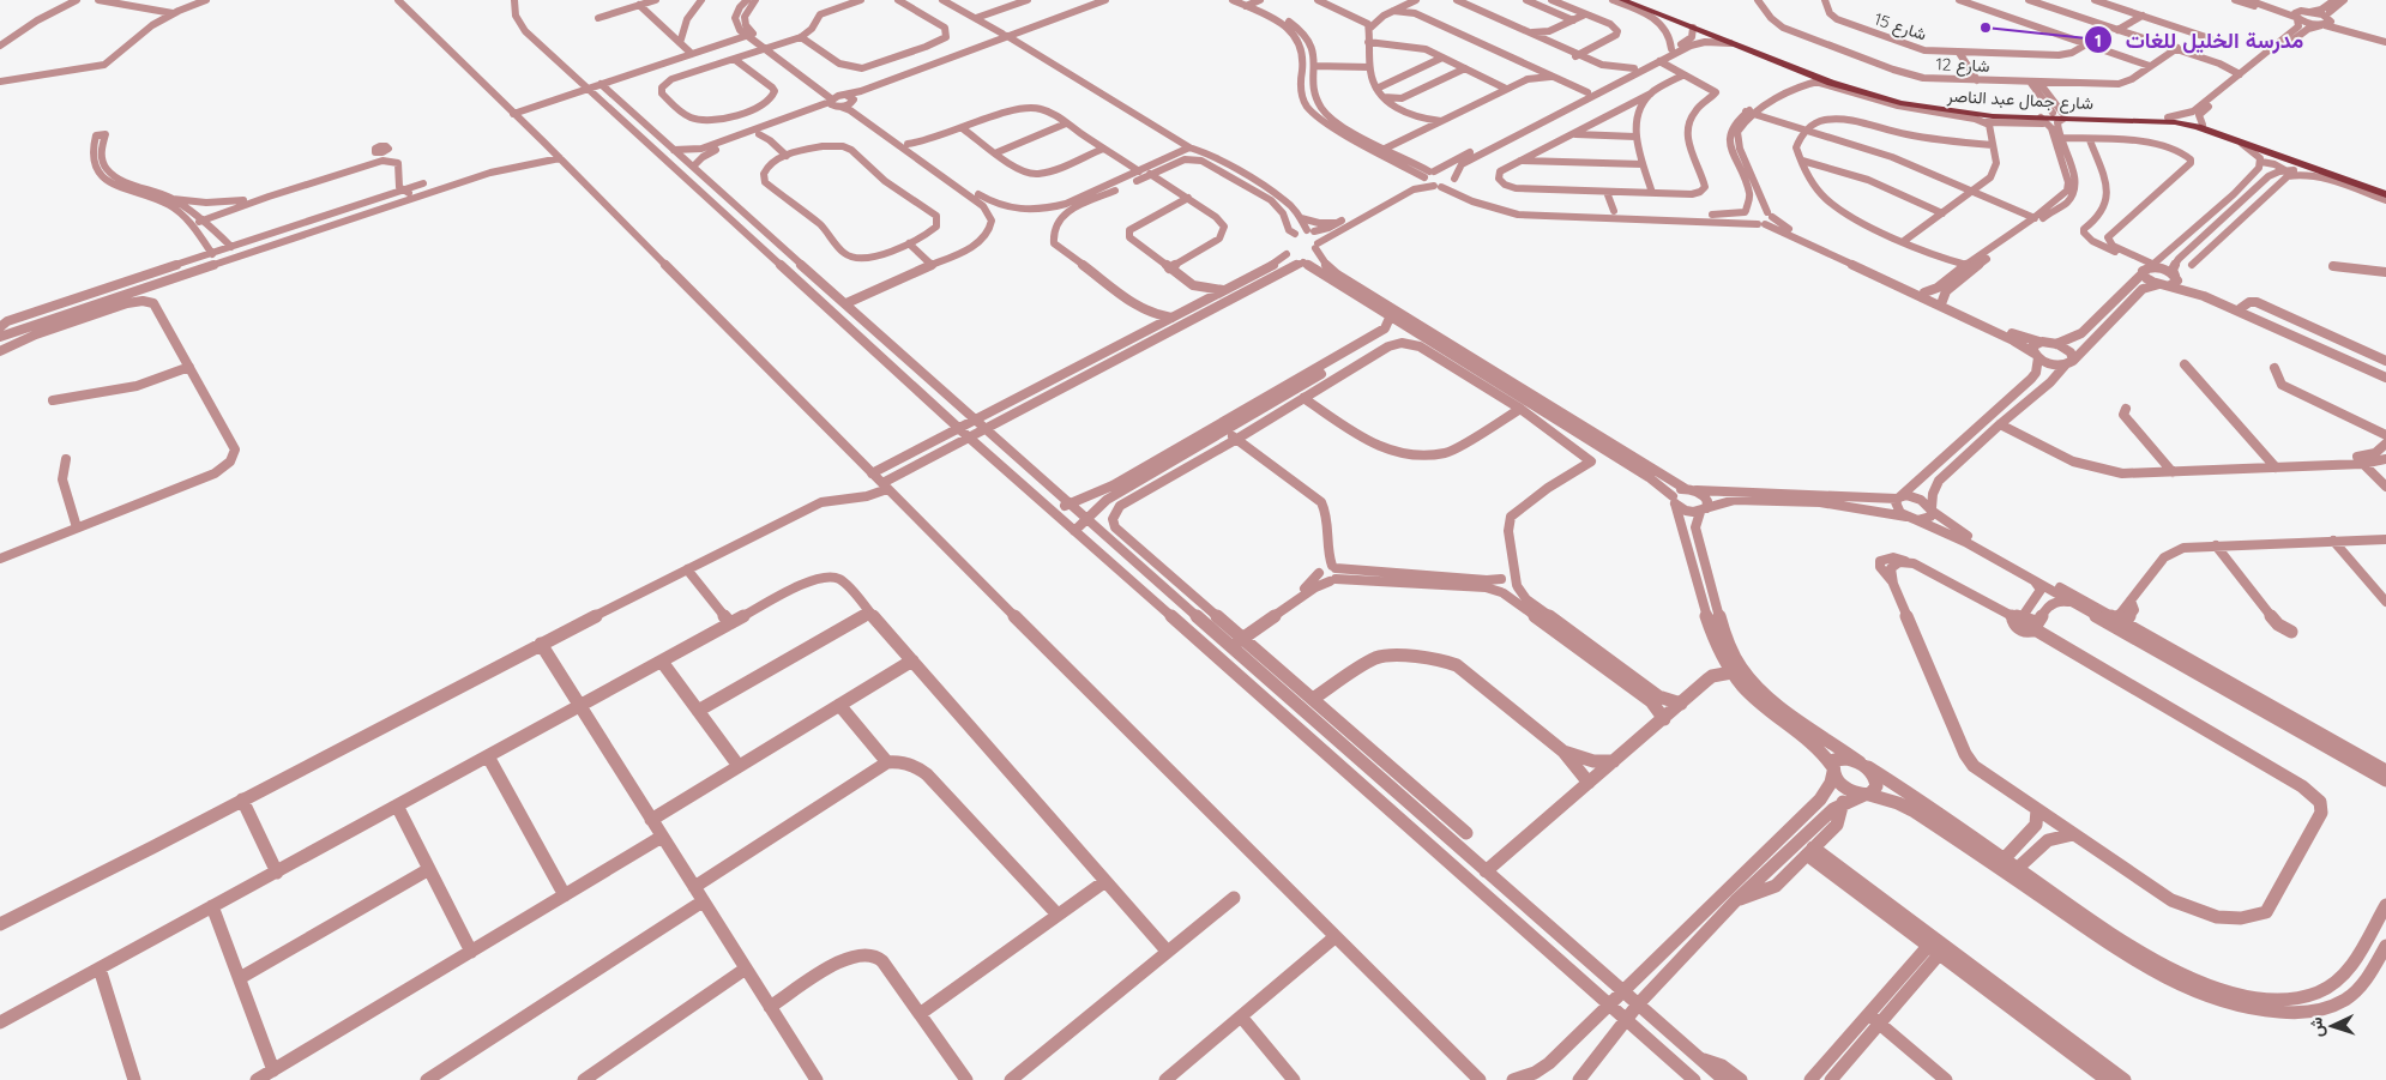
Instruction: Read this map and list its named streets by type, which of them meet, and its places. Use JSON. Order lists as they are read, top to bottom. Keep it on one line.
{"streets":{"main road":["شارع جمال عبد الناصر"],"street":["شارع 15","شارع 12"]},"places":["مدرسة الخليل للغات"],"north":"left"}
